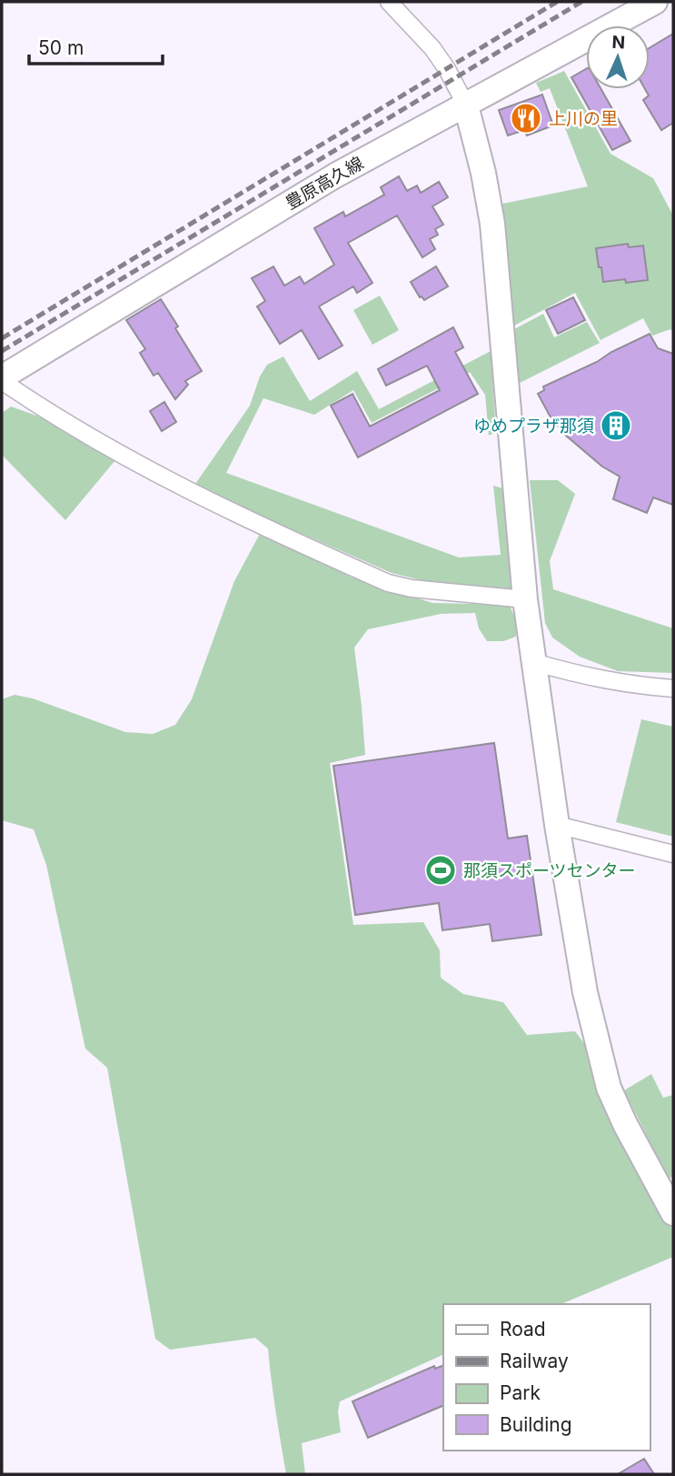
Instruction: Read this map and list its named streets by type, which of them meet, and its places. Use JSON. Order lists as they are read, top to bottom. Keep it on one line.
{"streets":{"street":["豊原高久線"]},"places":{"restaurant":["上川の里"],"building":["ゆめプラザ那須"],"sports":["那須スポーツセンター"]},"legend":["Road","Railway","Park","Building"],"scale_bar":"50 m","north":"top"}
